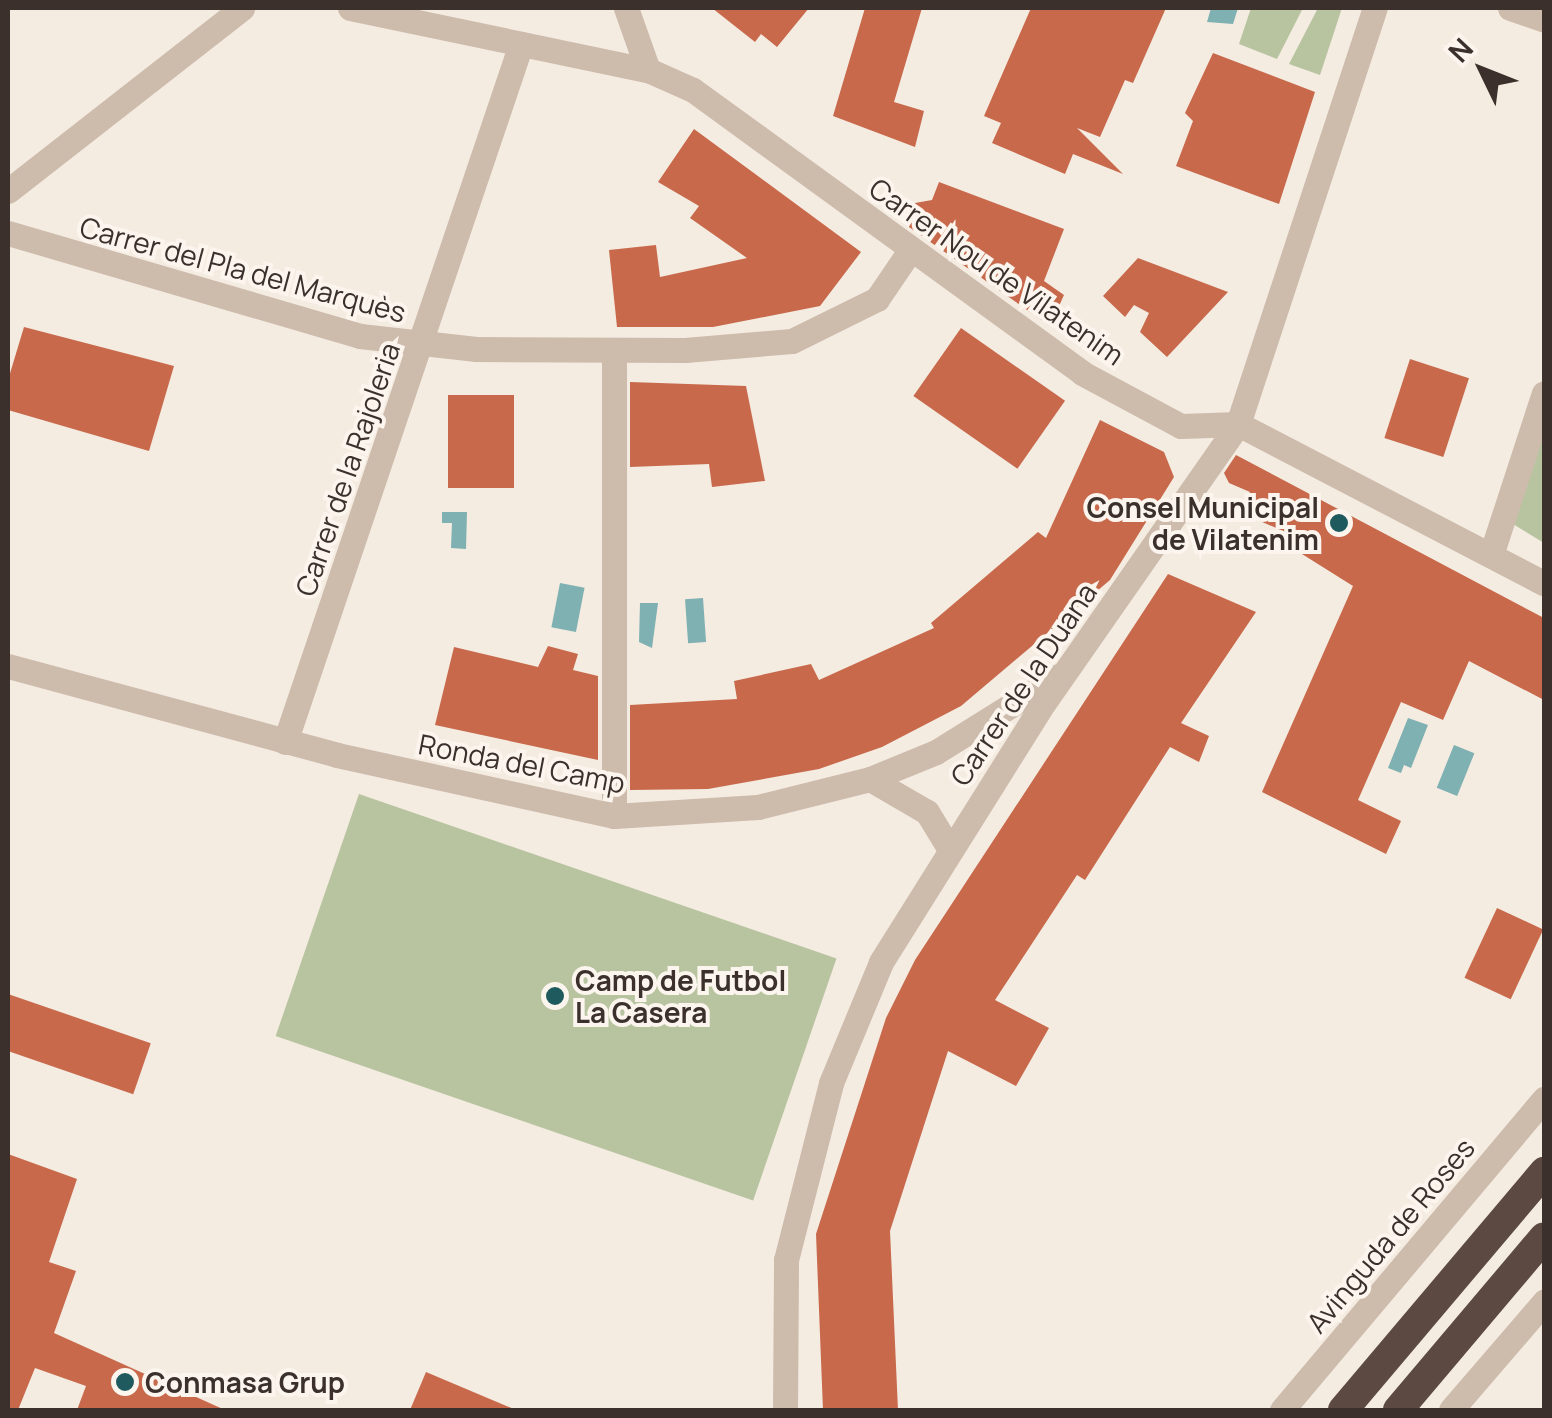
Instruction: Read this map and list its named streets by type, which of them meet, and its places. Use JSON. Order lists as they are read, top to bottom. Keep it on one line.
{"streets":{"street":["Carrer del Pla del Marquès","Carrer Nou de Vilatenim","Carrer de la Rajoleria","Carrer de la Duana","Ronda del Camp","Avinguda de Roses"]},"crossings":[["Carrer del Pla del Marquès","Carrer Nou de Vilatenim"],["Carrer del Pla del Marquès","Carrer de la Rajoleria"],["Carrer Nou de Vilatenim","Carrer de la Rajoleria"],["Carrer Nou de Vilatenim","Carrer de la Duana"],["Carrer de la Rajoleria","Ronda del Camp"],["Carrer de la Duana","Ronda del Camp"]],"places":["Consel Municipal de Vilatenim","Camp de Futbol La Casera","Conmasa Grup"],"north":"top left"}
